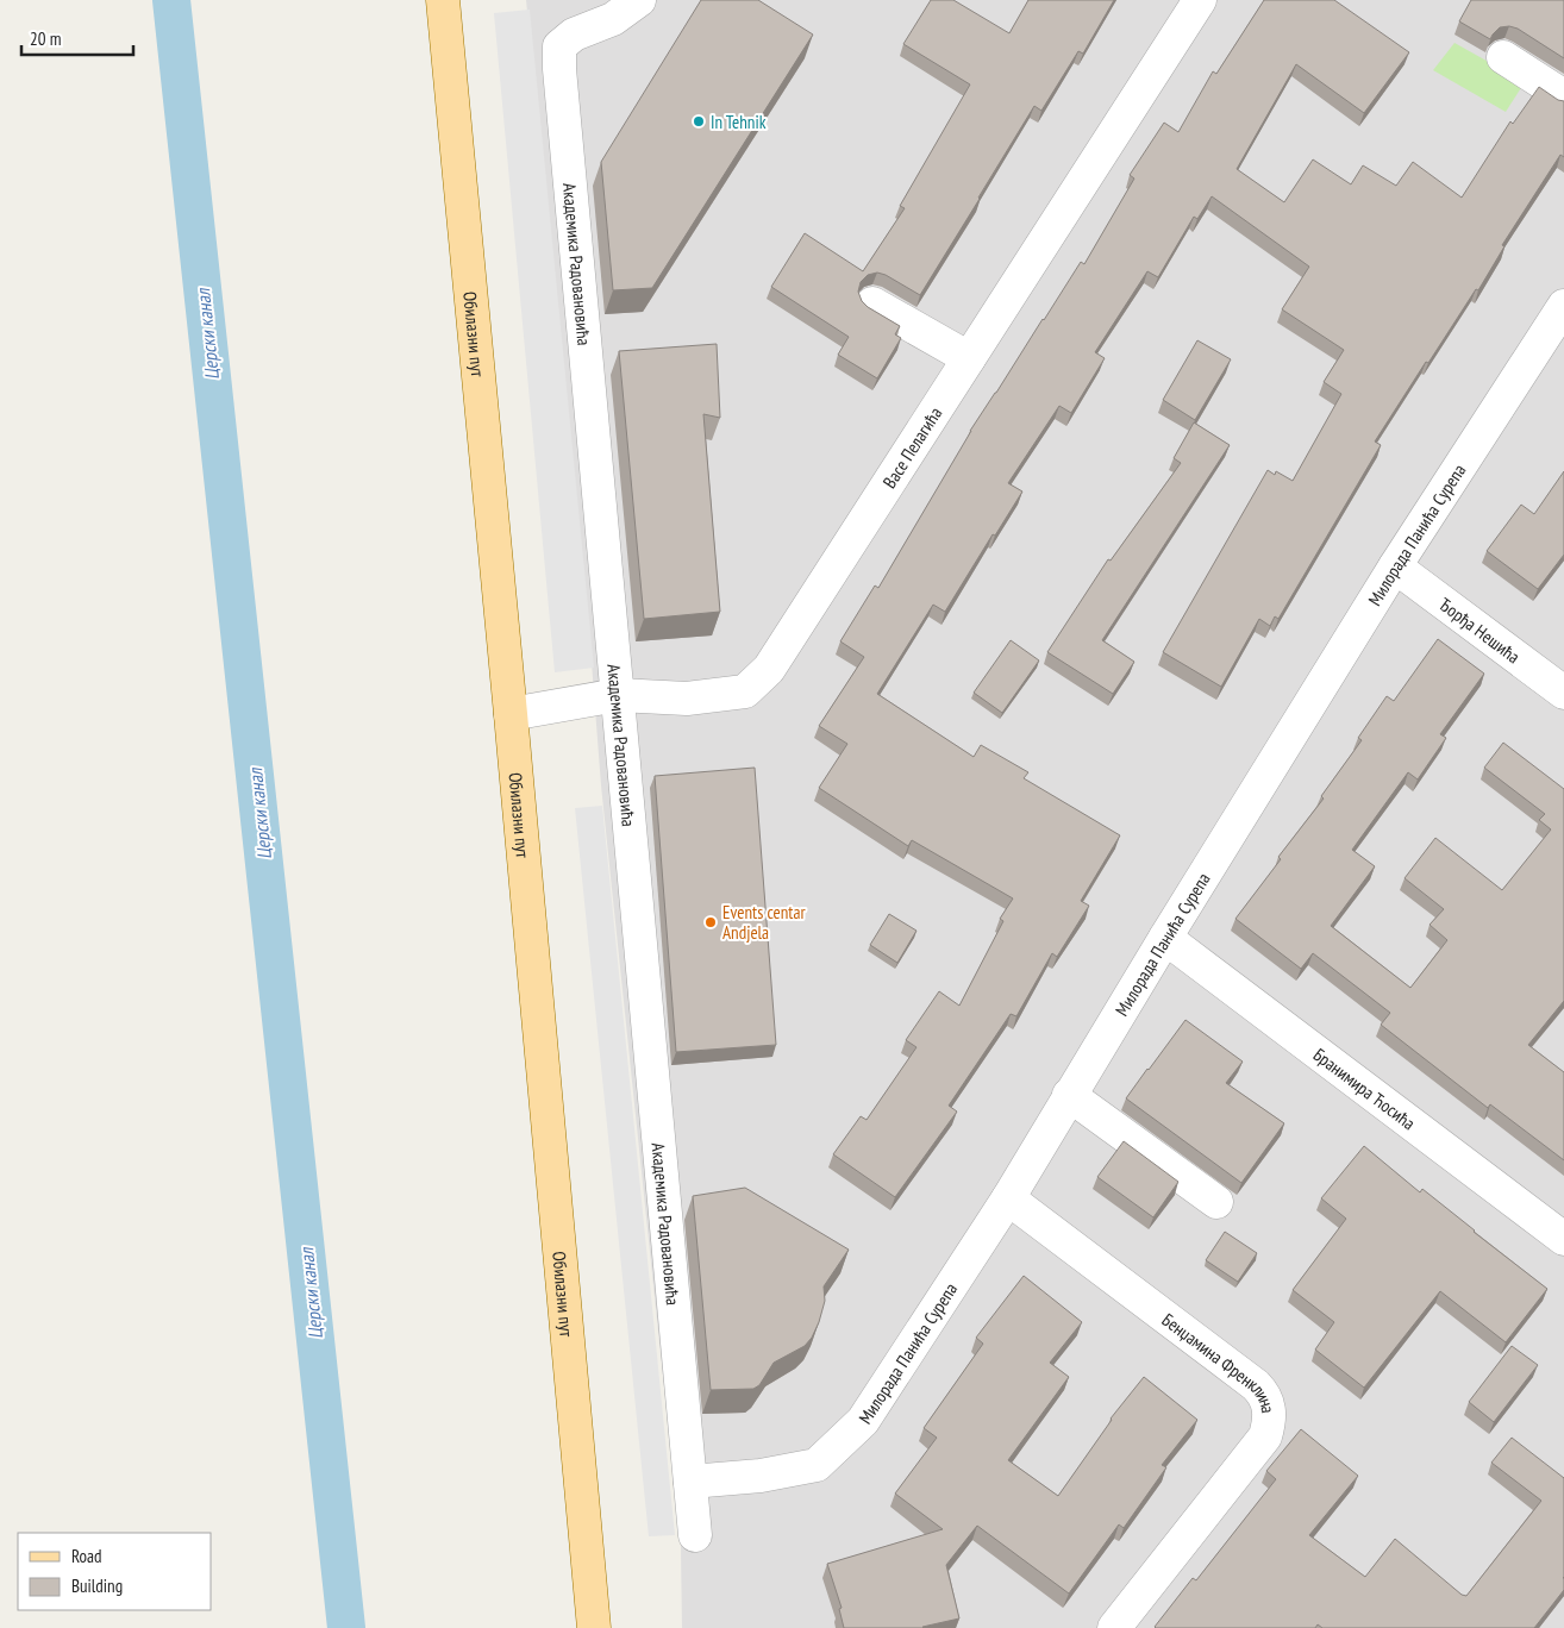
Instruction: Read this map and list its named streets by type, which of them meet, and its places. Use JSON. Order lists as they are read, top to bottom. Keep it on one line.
{"streets":{"main road":["Обилазни пут"],"street":["Академика Радовановића","Васе Пелагића","Милорада Панића Сурепа","Ђорђа Нешића","Бранимира Ћосића","Бенџамина Френклина"]},"crossings":[["Академика Радовановића","Васе Пелагића"],["Академика Радовановића","Милорада Панића Сурепа"],["Обилазни пут","Васе Пелагића"],["Милорада Панића Сурепа","Ђорђа Нешића"],["Милорада Панића Сурепа","Бранимира Ћосића"],["Милорада Панића Сурепа","Бенџамина Френклина"]],"water":["Церски канал"],"places":["In Tehnik","Events centar Andjela"],"legend":["Road","Building"],"scale_bar":"20 m"}
